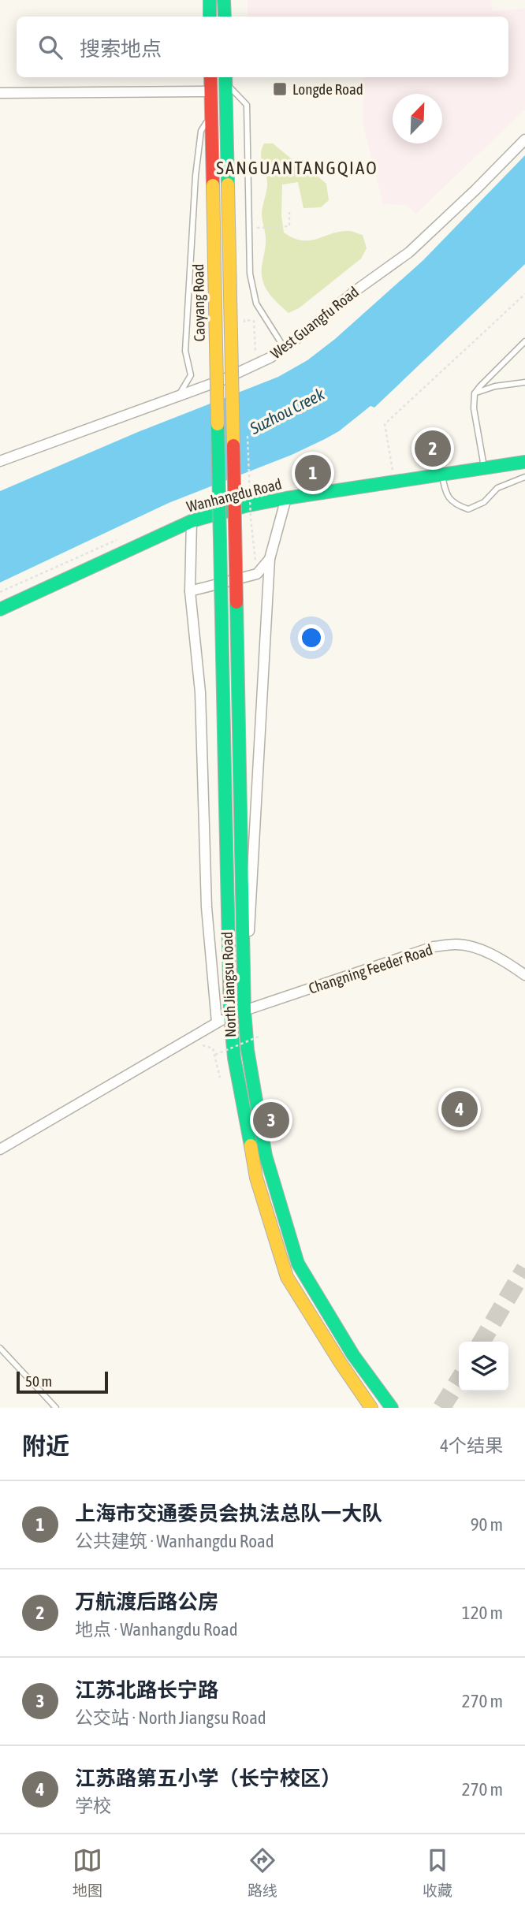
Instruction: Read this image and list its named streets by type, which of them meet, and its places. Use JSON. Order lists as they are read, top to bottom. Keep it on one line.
{"streets":{"main road":["Caoyang Road","Wanhangdu Road","North Jiangsu Road"],"street":["West Guangfu Road","Changning Feeder Road"]},"crossings":[["Caoyang Road","North Jiangsu Road"],["Changning Feeder Road","North Jiangsu Road"]],"districts":["SANGUANTANGQIAO"],"water":["Suzhou Creek"],"places":{"transit":["Longde Road"]},"scale_bar":"50 m","north":"top right","page":{"search":"搜索地点","pins":["2","1","4","3"],"scale":"50 m","heading":["附近","4个结果"],"list":[{"mark":"1","name":"上海市交通委员会执法总队一大队","note":"公共建筑 · Wanhangdu Road","value":"90 m"},{"mark":"2","name":"万航渡后路公房","note":"地点 · Wanhangdu Road","value":"120 m"},{"mark":"3","name":"江苏北路长宁路","note":"公交站 · North Jiangsu Road","value":"270 m"},{"mark":"4","name":"江苏路第五小学（长宁校区）","note":"学校","value":"270 m"}],"nav":["地图","路线","收藏"]}}
